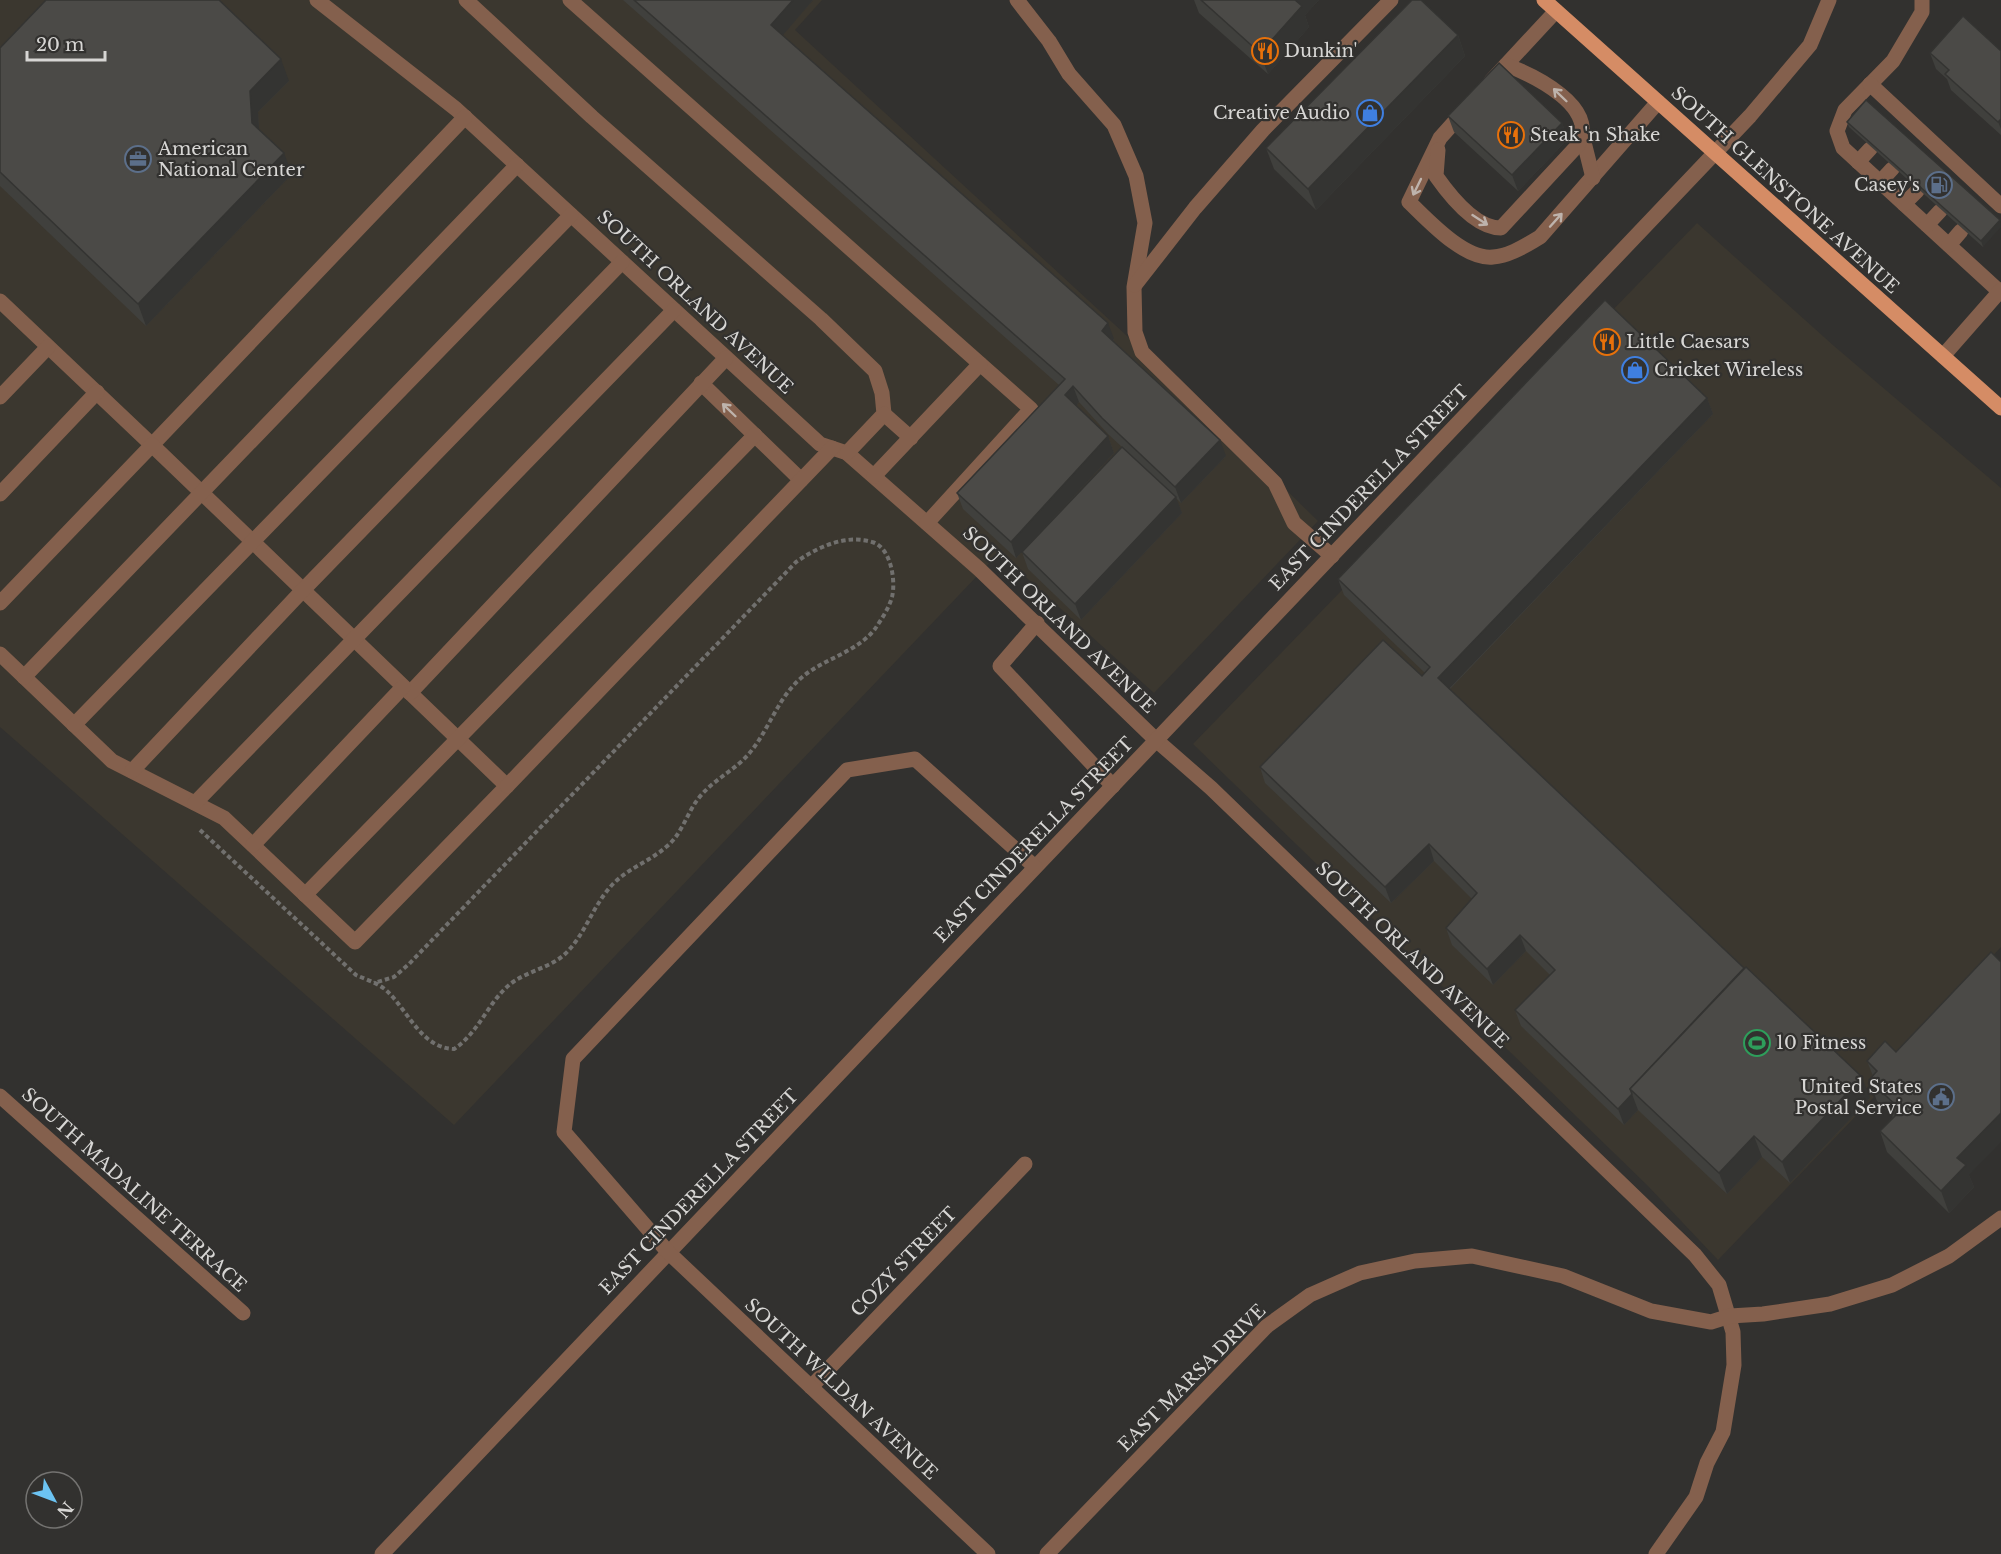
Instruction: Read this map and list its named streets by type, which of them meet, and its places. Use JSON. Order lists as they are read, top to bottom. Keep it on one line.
{"streets":{"main road":["SOUTH GLENSTONE AVENUE"],"street":["SOUTH ORLAND AVENUE","EAST CINDERELLA STREET","SOUTH MADALINE TERRACE","COZY STREET","EAST MARSA DRIVE","SOUTH WILDAN AVENUE"]},"crossings":[["SOUTH GLENSTONE AVENUE","EAST CINDERELLA STREET"],["SOUTH ORLAND AVENUE","EAST CINDERELLA STREET"],["SOUTH ORLAND AVENUE","EAST MARSA DRIVE"],["EAST CINDERELLA STREET","SOUTH WILDAN AVENUE"],["COZY STREET","SOUTH WILDAN AVENUE"]],"places":{"restaurant":["Dunkin'","Steak 'n Shake","Little Caesars"],"shop":["Creative Audio","Cricket Wireless"],"office":["American National Center"],"fuel station":["Casey's"],"sports":["10 Fitness"],"public building":["United States Postal Service"]},"scale_bar":"20 m","north":"bottom right"}
